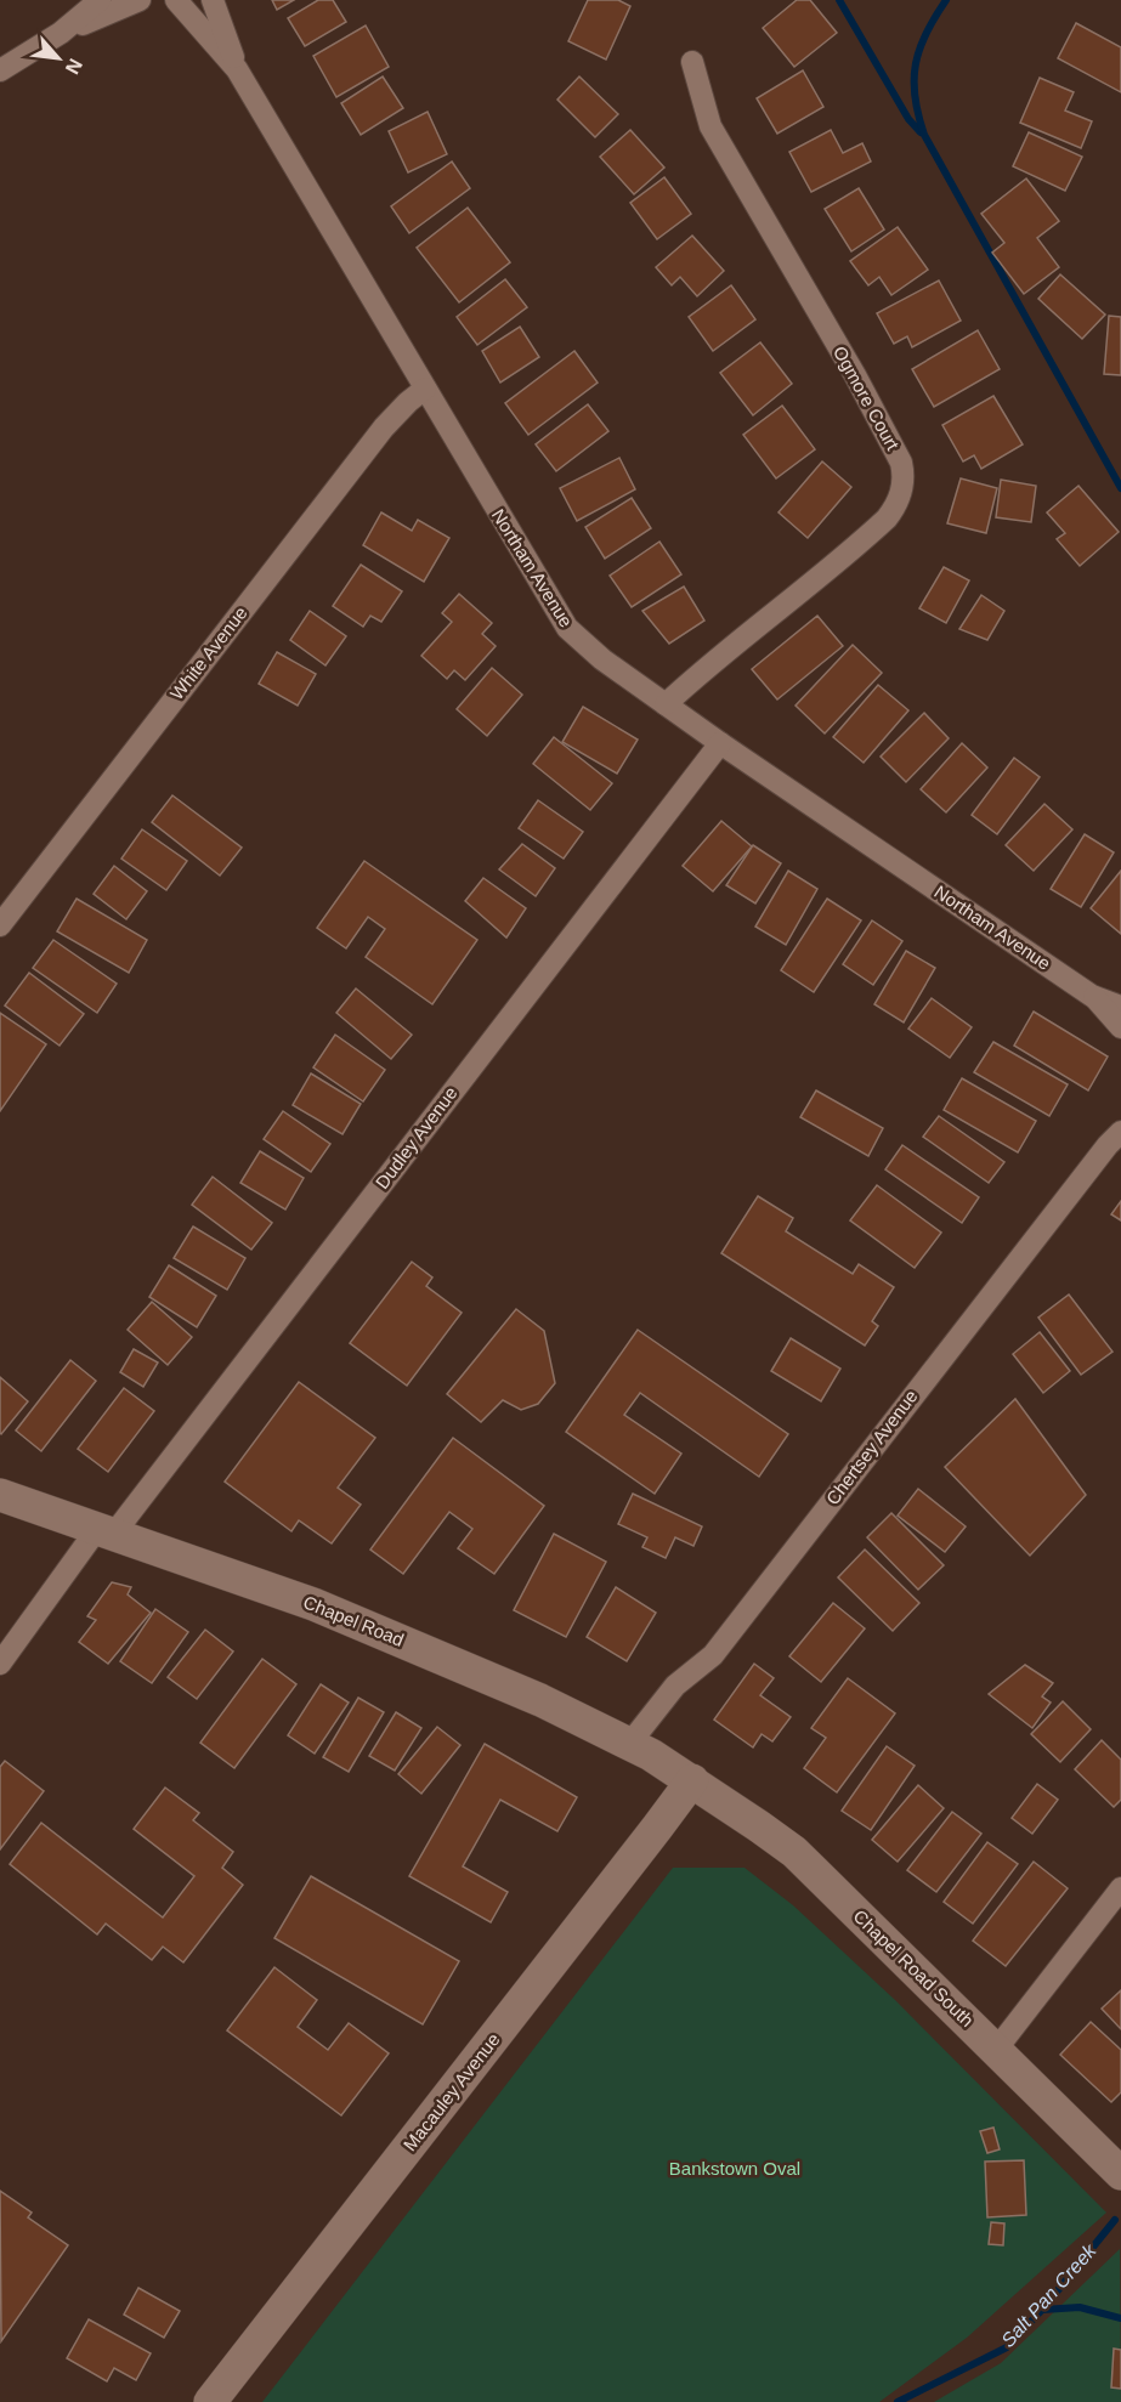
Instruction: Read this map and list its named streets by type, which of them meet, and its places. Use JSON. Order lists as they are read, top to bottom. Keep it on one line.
{"streets":{"main road":["Chapel Road","Chapel Road South","Macauley Avenue"],"street":["Ogmore Court","Northam Avenue","White Avenue","Dudley Avenue","Chertsey Avenue"]},"crossings":[["Ogmore Court","Northam Avenue"],["Northam Avenue","White Avenue"],["Northam Avenue","Dudley Avenue"],["Dudley Avenue","Chapel Road"],["Chertsey Avenue","Chapel Road"],["Chapel Road","Chapel Road South"],["Chapel Road","Macauley Avenue"],["Chapel Road South","Macauley Avenue"]],"water":["Salt Pan Creek"],"parks":["Bankstown Oval"],"north":"bottom right"}
